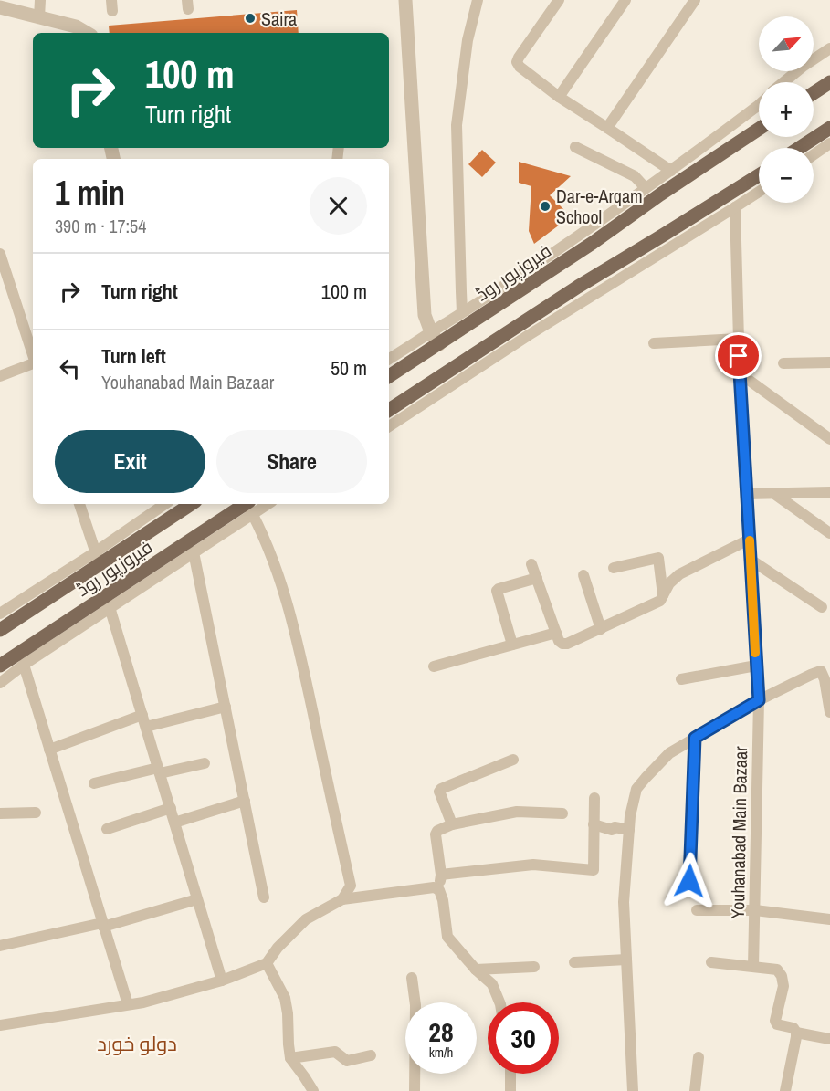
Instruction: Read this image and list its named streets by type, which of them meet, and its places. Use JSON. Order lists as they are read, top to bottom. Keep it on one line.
{"streets":{"main road":["فیروزپور روڈ"],"street":["Youhanabad Main Bazaar"]},"districts":["دولو خورد"],"places":["Saira","Dar-e-Arqam School"],"north":"top right","page":{"map_buttons":["+","−"],"turn":["100 m","Turn right"],"heading":["1 min","390 m · 17:54"],"list":[{"name":"Turn right","value":"100 m"},{"name":"Turn left","note":"Youhanabad Main Bazaar","value":"50 m"}],"buttons":["Exit","Share"],"speed":"28 km/h","limit":"30"}}
